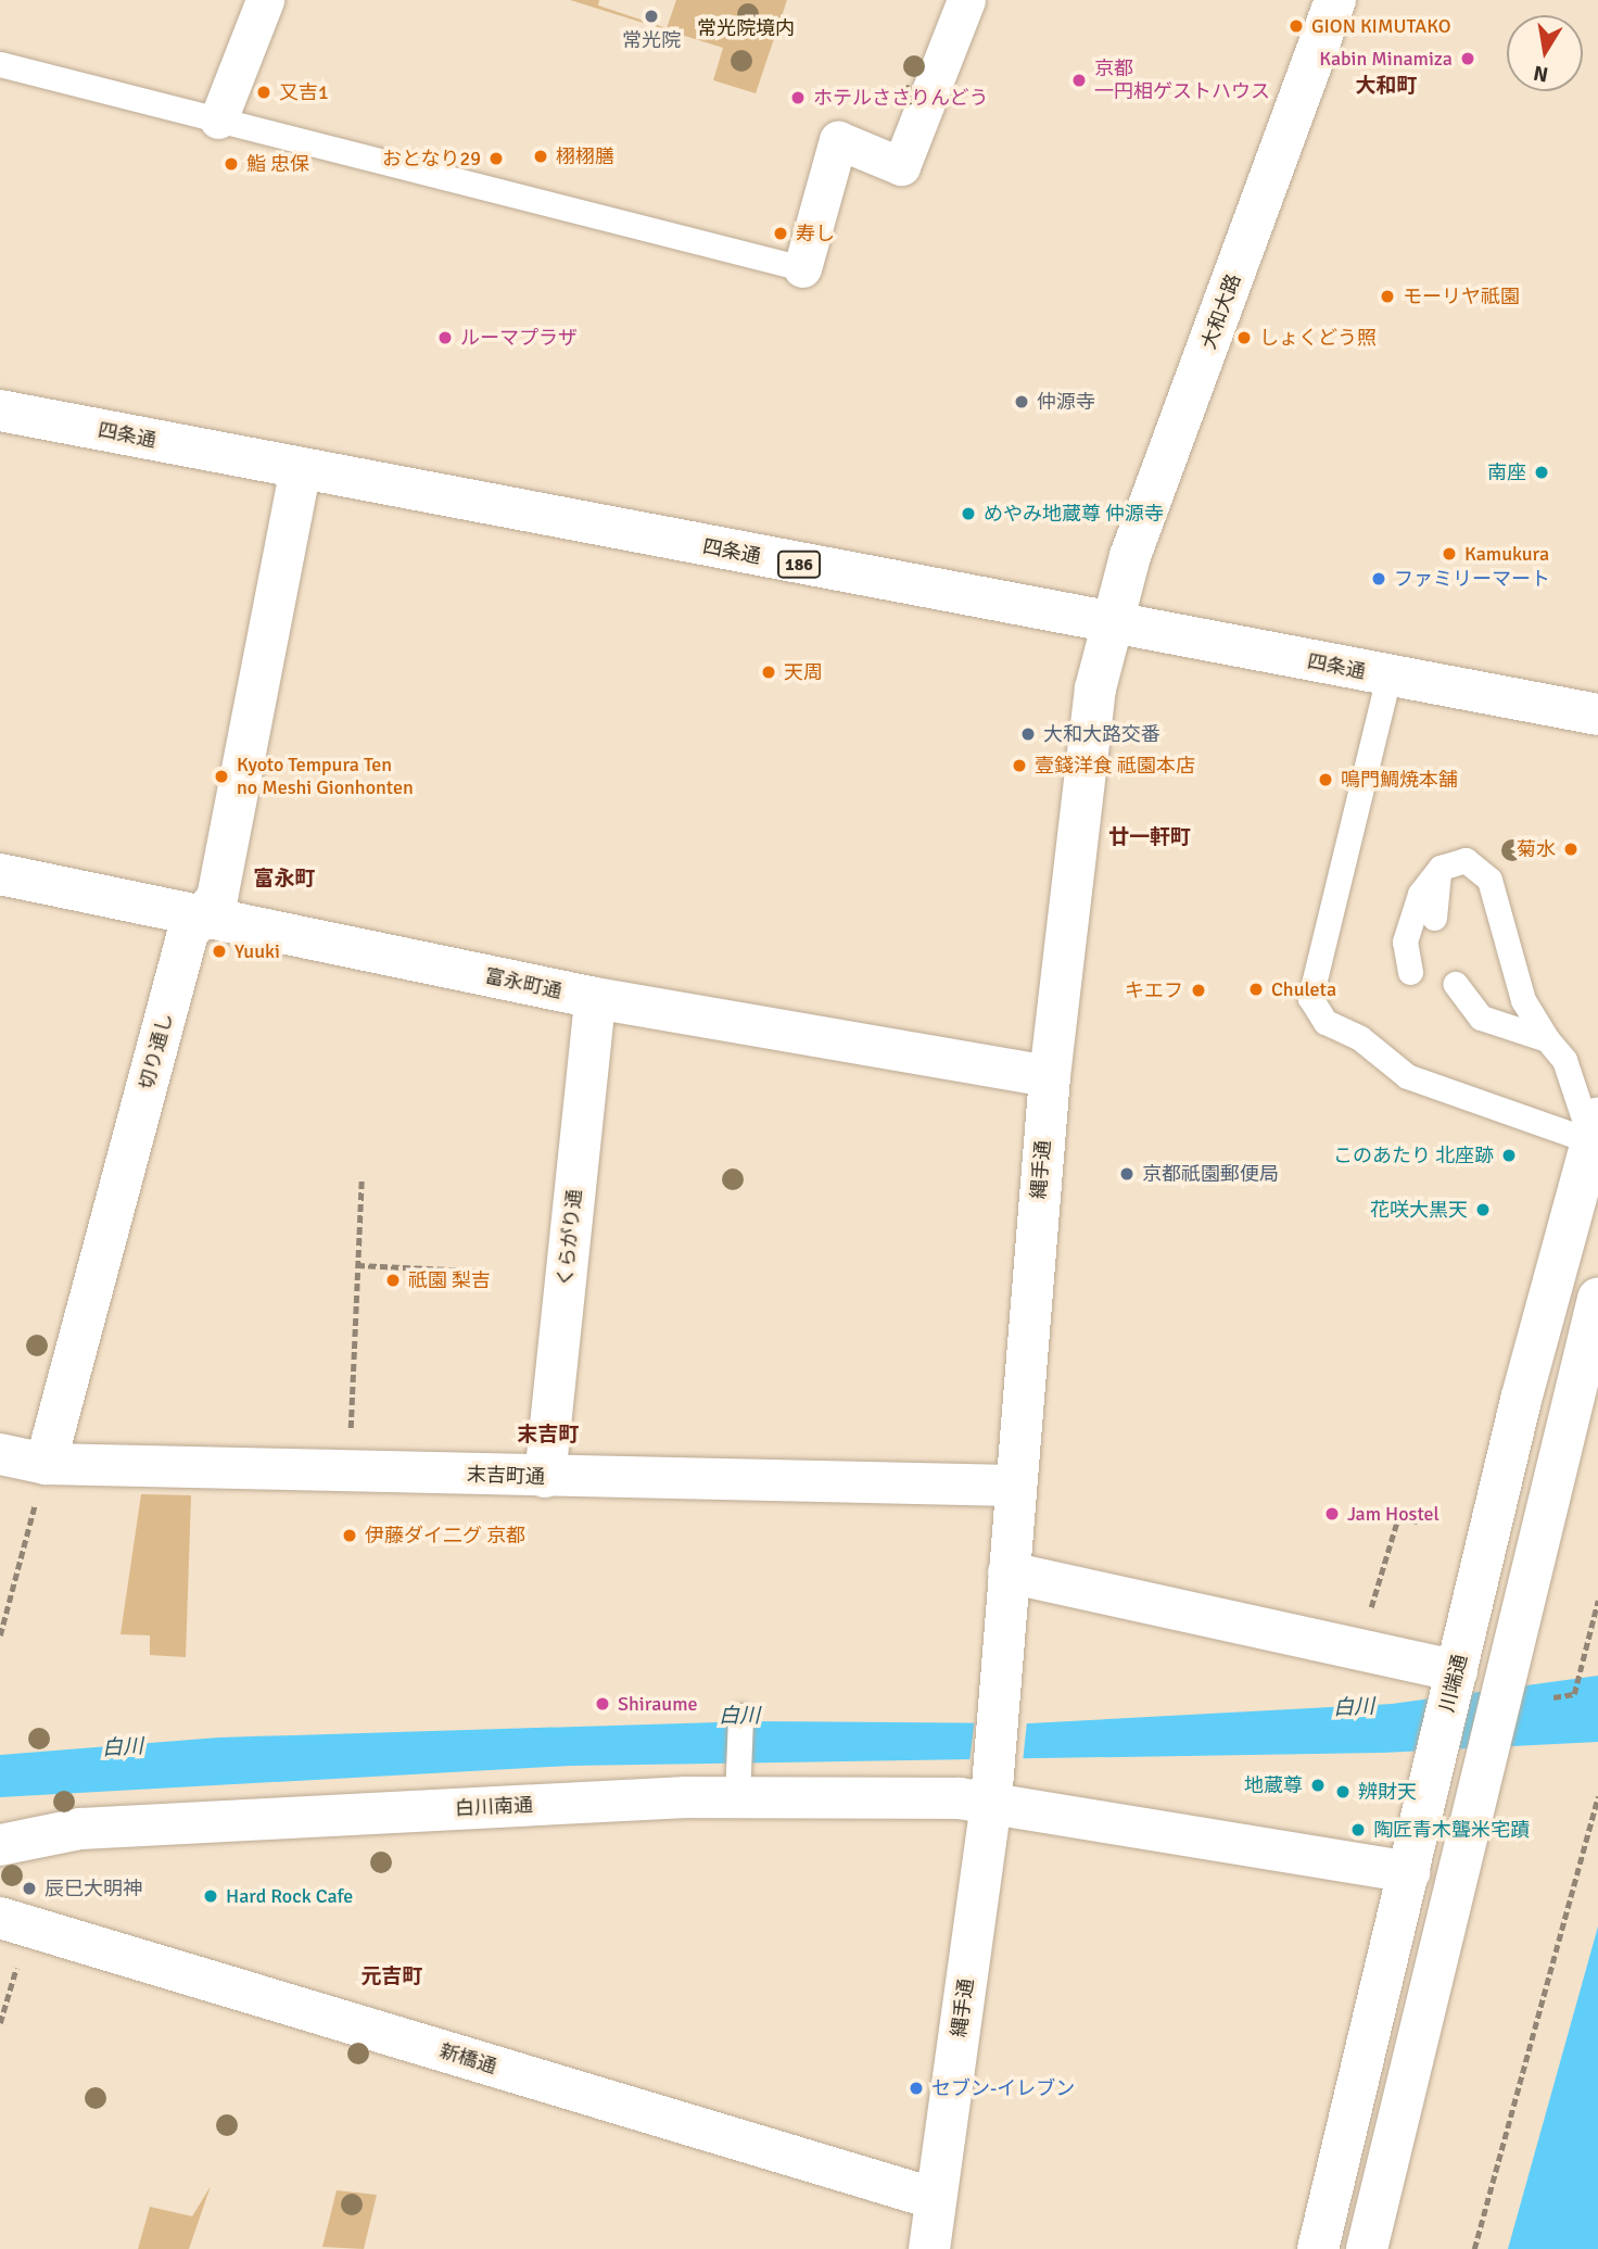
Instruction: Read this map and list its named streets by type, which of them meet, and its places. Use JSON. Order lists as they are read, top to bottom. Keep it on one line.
{"streets":{"street":["大和大路","四条通","186","富永町通","切り通し","縄手通","くらがり通","末吉町通","川端通","白川南通","新橋通"]},"crossings":[["大和大路","四条通"],["大和大路","縄手通"],["四条通","切り通し"],["四条通","縄手通"],["富永町通","切り通し"],["富永町通","縄手通"],["富永町通","くらがり通"],["切り通し","末吉町通"],["縄手通","末吉町通"],["縄手通","白川南通"],["縄手通","新橋通"],["くらがり通","末吉町通"],["川端通","白川南通"]],"districts":["大和町","廿一軒町","富永町","末吉町","元吉町"],"water":["白川"],"parks":["常光院境内"],"places":["常光院","GION KIMUTAKO","Kabin Minamiza","京都 一円相ゲストハウス","又吉1","ホテルささりんどう","栩栩膳","おとなり29","鮨 忠保","寿し","モーリヤ祇園","ルーマプラザ","しょくどう照","仲源寺","南座","めやみ地蔵尊 仲源寺","Kamukura","ファミリーマート","天周","大和大路交番","壹錢洋食 祗園本店","Kyoto Tempura Ten no Meshi Gionhonten","鳴門鯛焼本舗","菊水","Yuuki","Chuleta","キエフ","このあたり 北座跡","京都祇園郵便局","花咲大黒天","祇園 梨吉","Jam Hostel","伊藤ダイ二グ 京都","Shiraume","地蔵尊","辨財天","陶匠青木聾米宅蹟","辰巳大明神","Hard Rock Cafe","セブン-イレブン"],"north":"bottom"}
